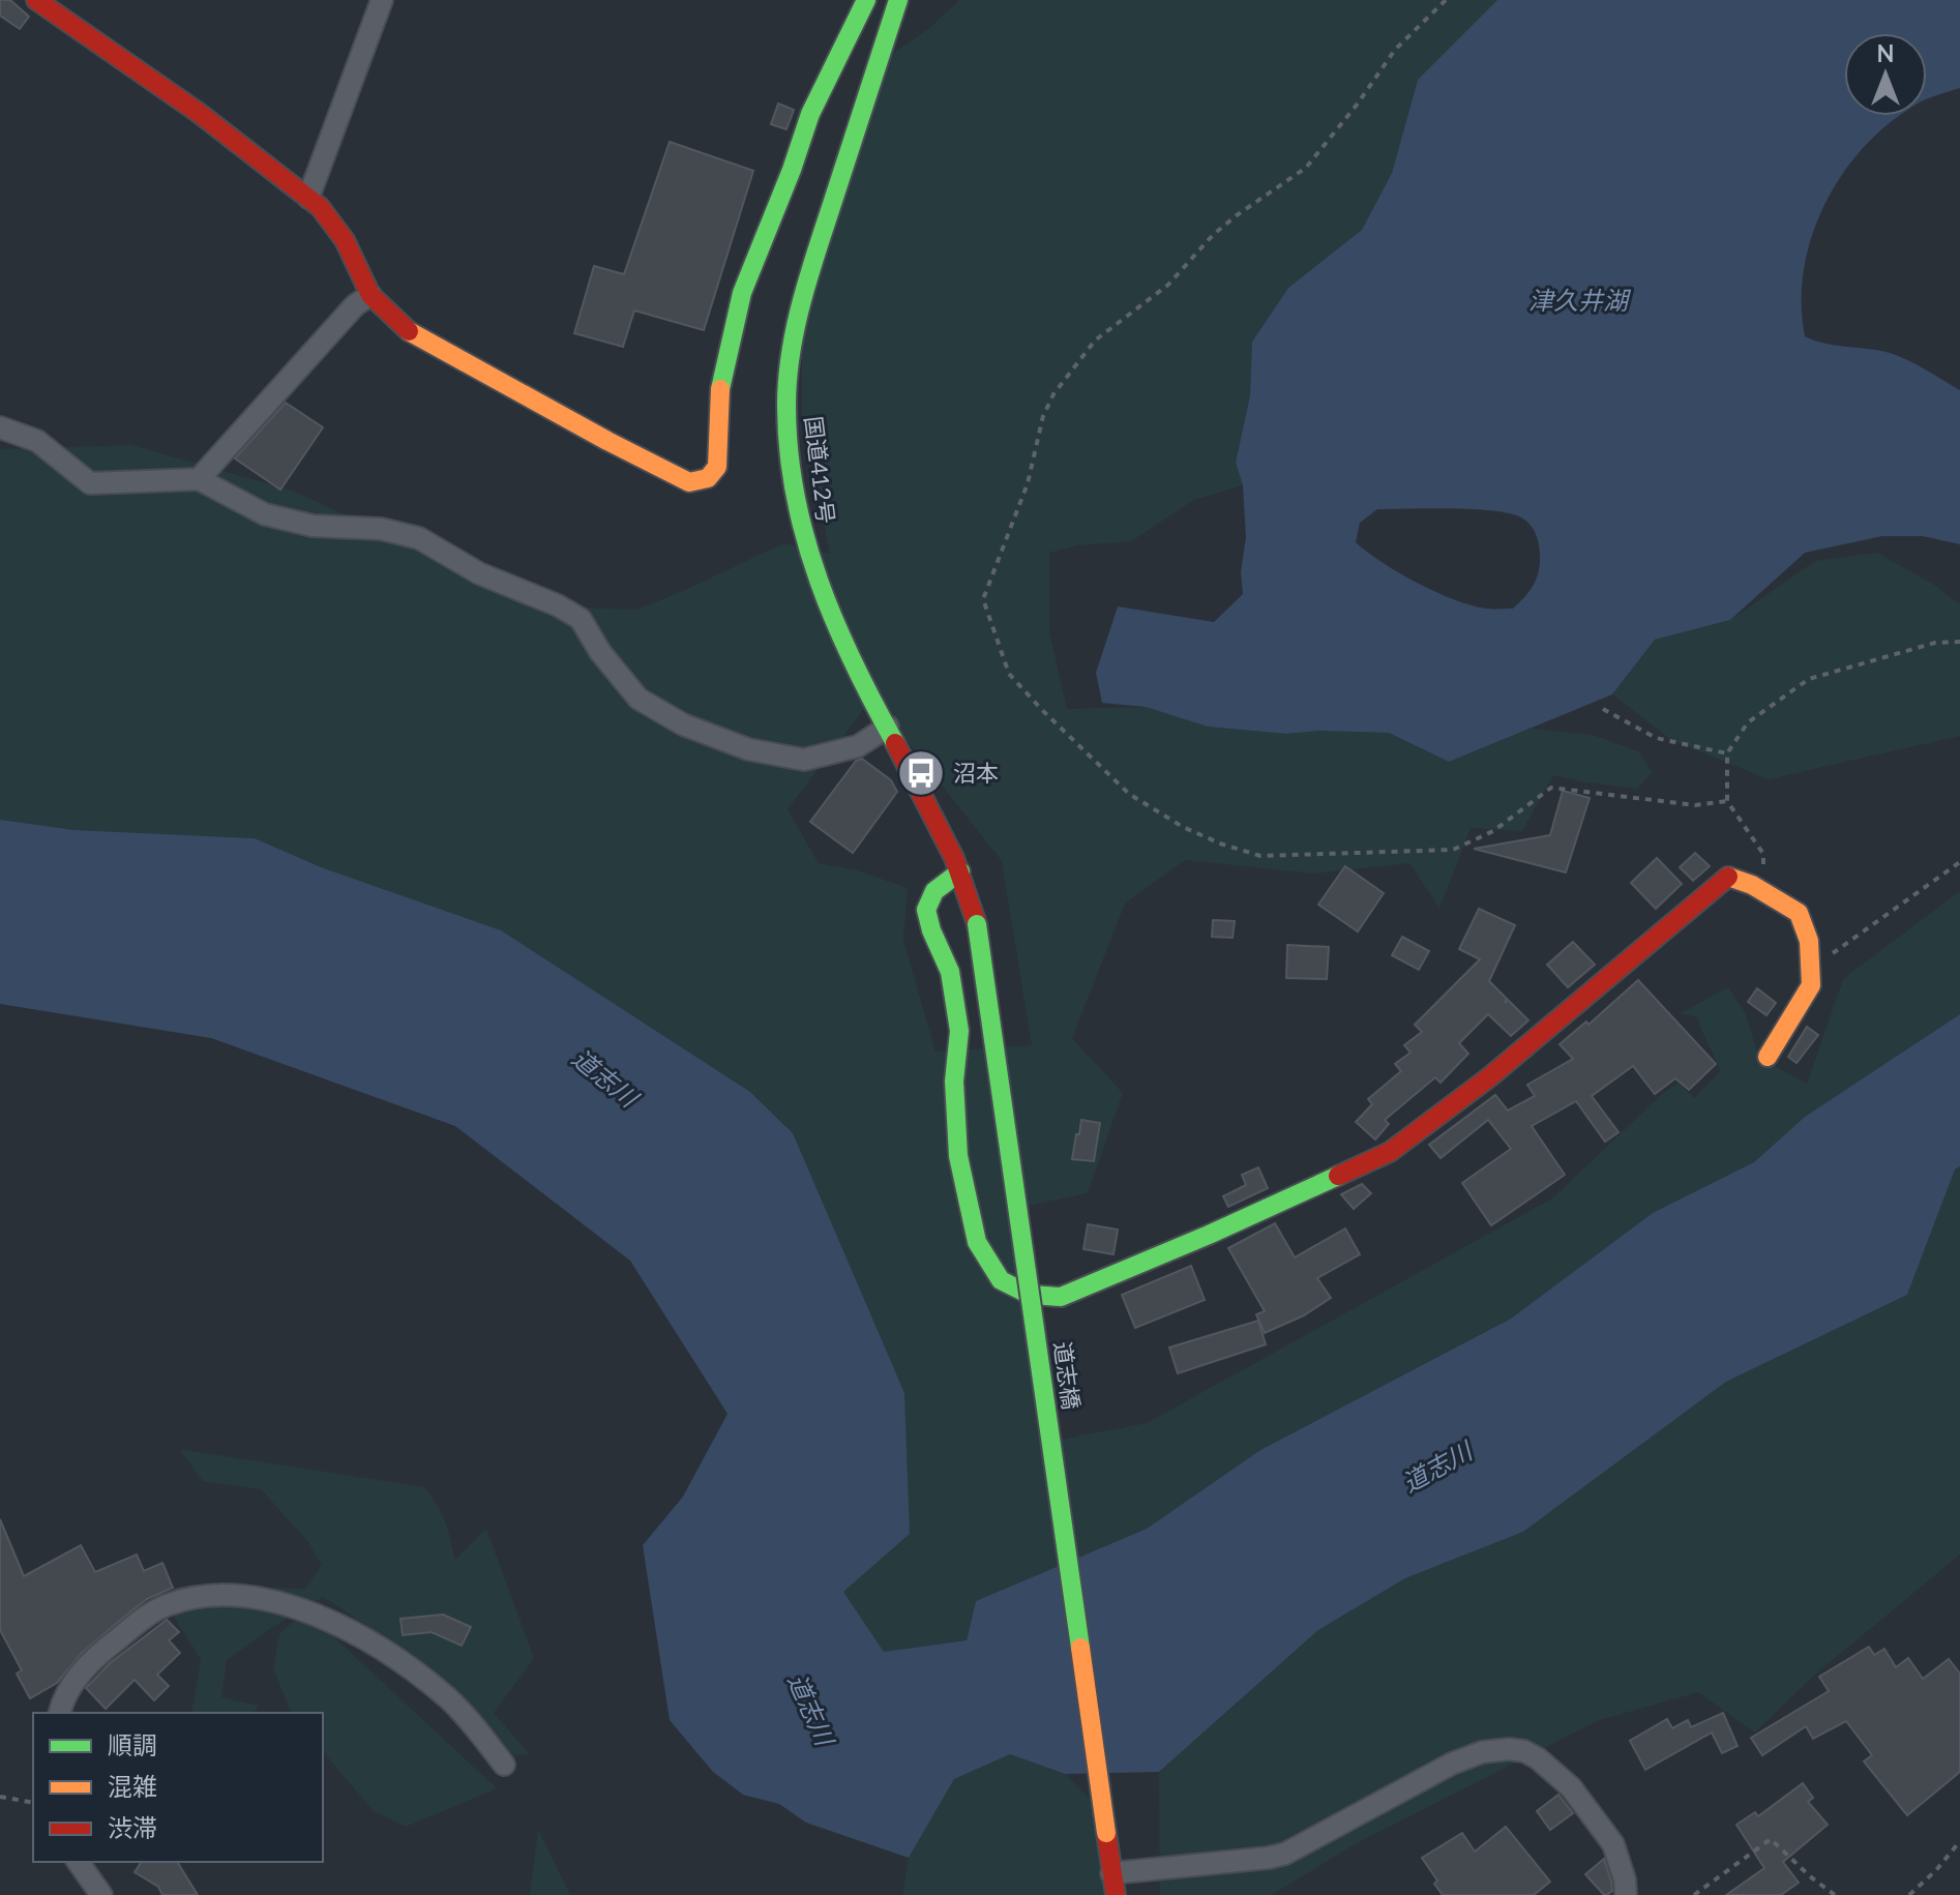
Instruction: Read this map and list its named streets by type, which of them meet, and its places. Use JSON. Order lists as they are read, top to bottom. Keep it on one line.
{"streets":{"main road":["国道412号","道志橋"]},"crossings":[["国道412号","道志橋"]],"water":["津久井湖","道志川"],"places":{"bus stop":["沼本"]},"legend":["順調","混雑","渋滞"],"north":"top"}
